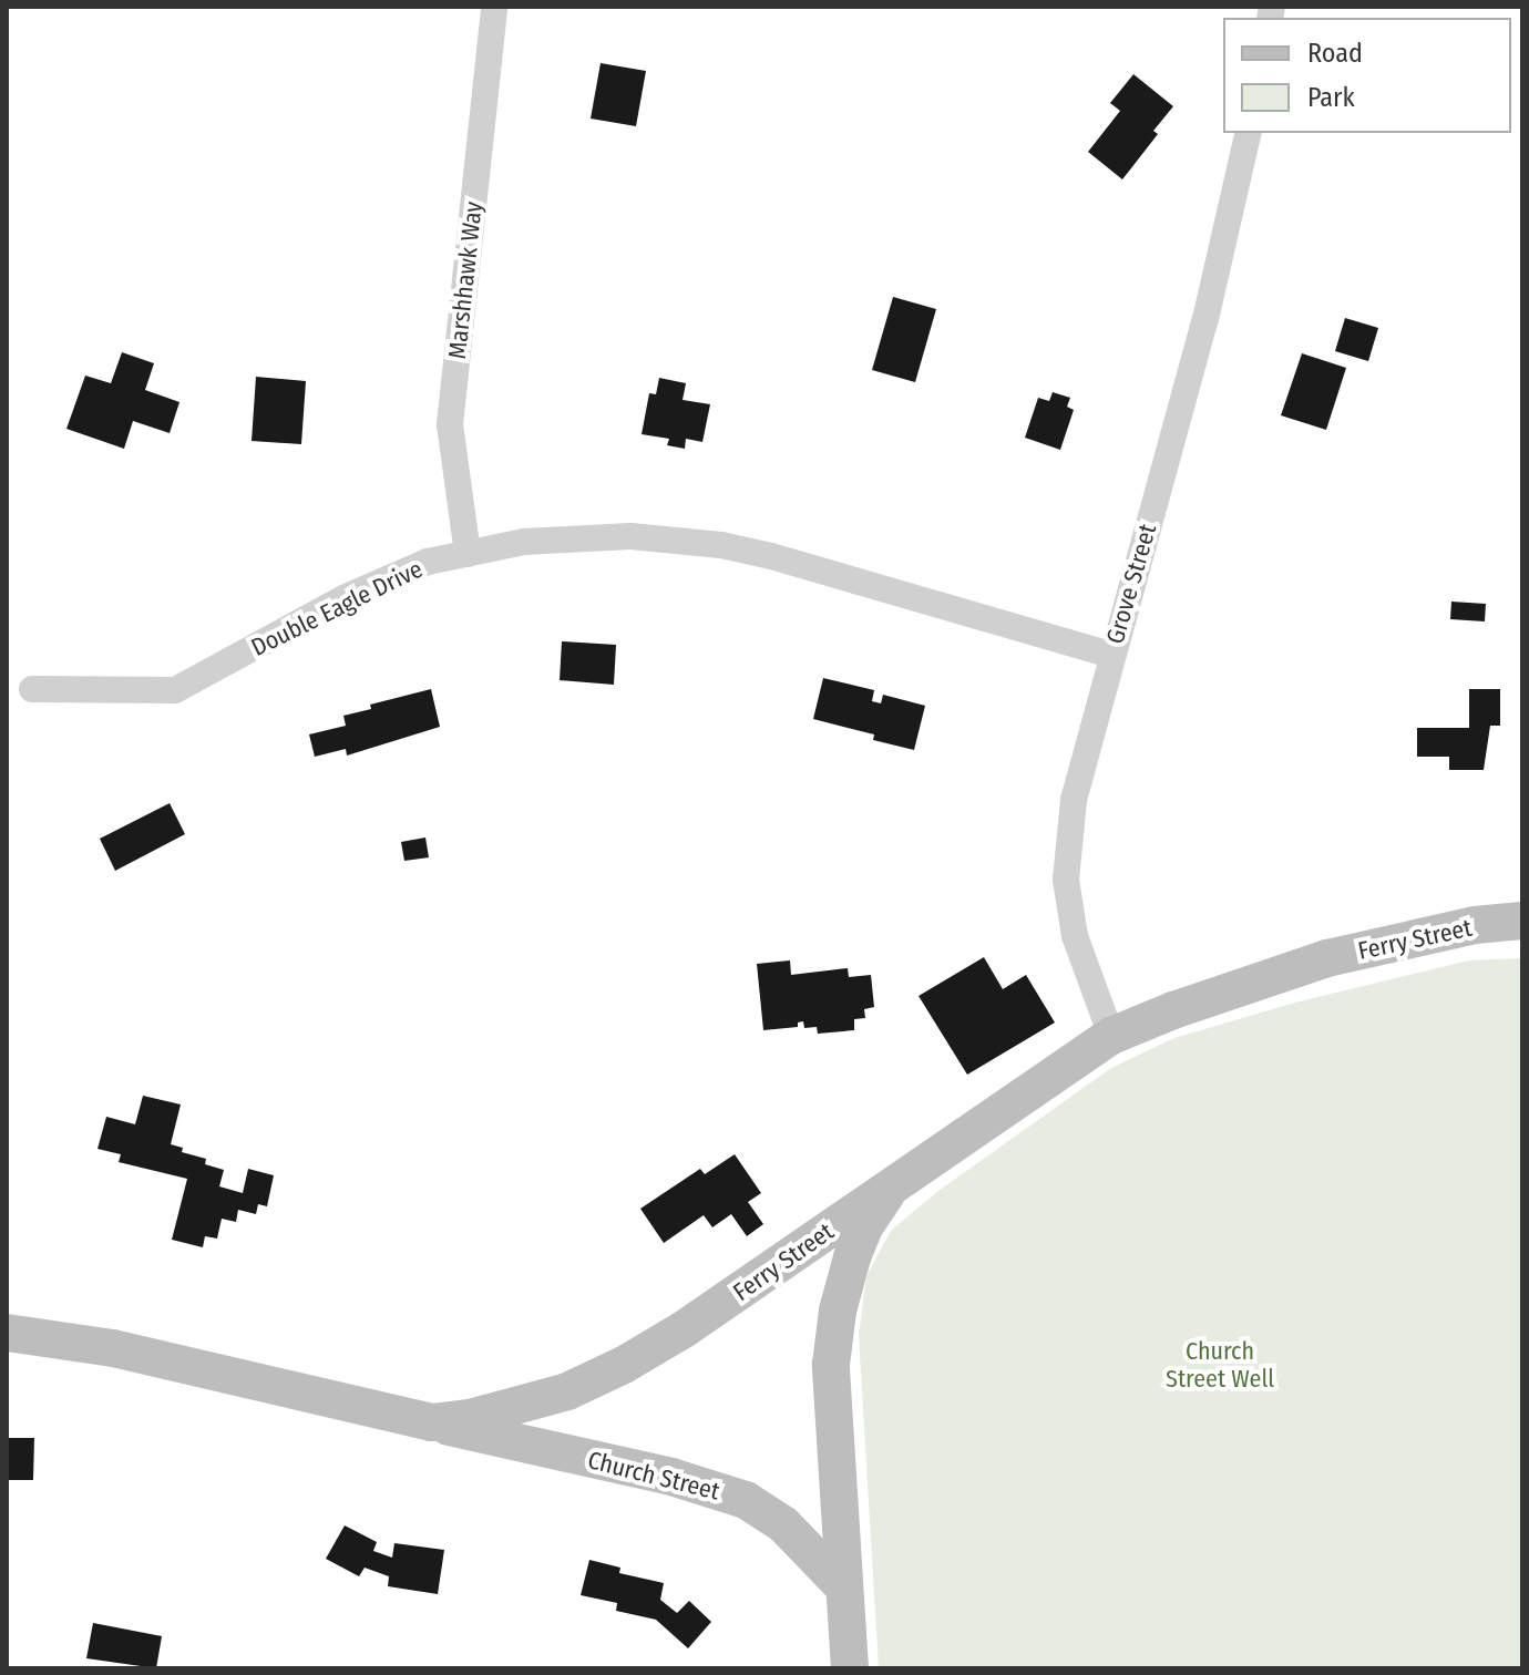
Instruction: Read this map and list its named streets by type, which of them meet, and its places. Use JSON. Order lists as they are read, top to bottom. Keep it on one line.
{"streets":{"main road":["Ferry Street","Church Street"],"street":["Marshhawk Way","Grove Street","Double Eagle Drive"]},"crossings":[["Marshhawk Way","Double Eagle Drive"],["Grove Street","Double Eagle Drive"],["Grove Street","Ferry Street"],["Ferry Street","Church Street"]],"parks":["Church Street Well"],"legend":["Road","Park"]}
